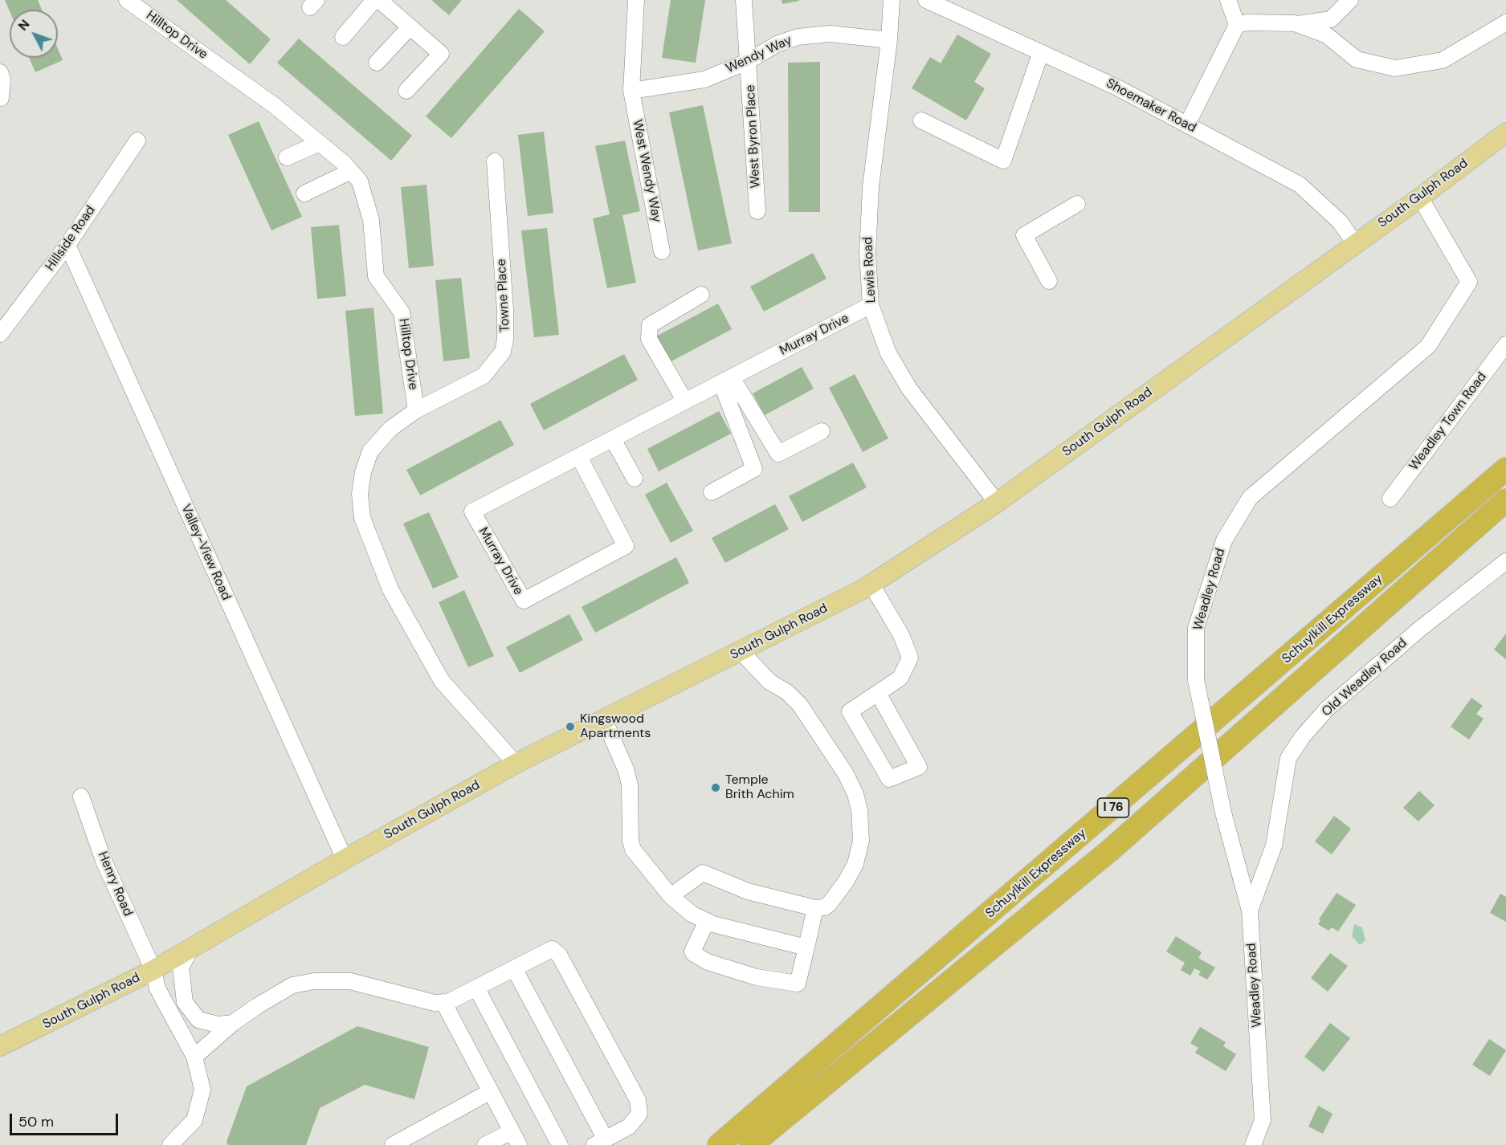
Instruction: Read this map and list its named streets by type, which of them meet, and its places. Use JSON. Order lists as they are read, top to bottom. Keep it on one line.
{"streets":{"highway":["Schuylkill Expressway","I 76"],"main road":["South Gulph Road"],"street":["Hilltop Drive","Wendy Way","Shoemaker Road","West Byron Place","West Wendy Way","Hillside Road","Lewis Road","Towne Place","Murray Drive","Weadley Town Road","Valley-View Road","Weadley Road","Old Weadley Road","Henry Road"]},"crossings":[["Hilltop Drive","Towne Place"],["Wendy Way","West Byron Place"],["Wendy Way","West Wendy Way"],["Wendy Way","Lewis Road"],["Shoemaker Road","South Gulph Road"],["South Gulph Road","Lewis Road"],["South Gulph Road","Valley-View Road"],["South Gulph Road","Weadley Road"],["South Gulph Road","Henry Road"],["Hillside Road","Valley-View Road"],["Lewis Road","Murray Drive"],["Weadley Road","Old Weadley Road"]],"places":["Kingswood Apartments","Temple Brith Achim"],"scale_bar":"50 m","north":"top left"}
